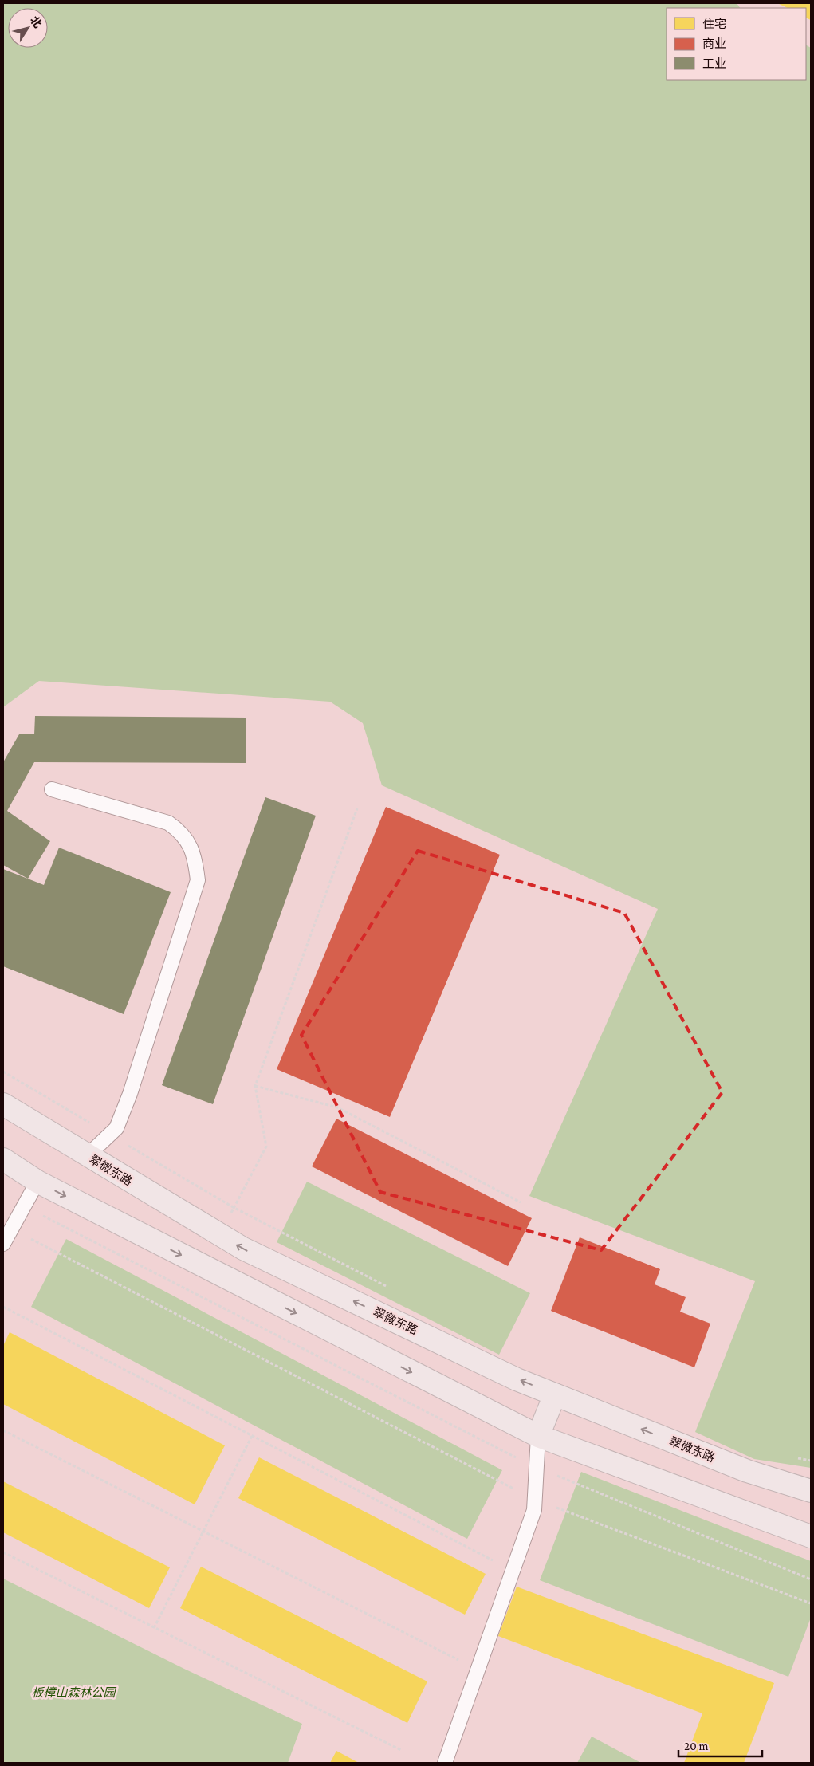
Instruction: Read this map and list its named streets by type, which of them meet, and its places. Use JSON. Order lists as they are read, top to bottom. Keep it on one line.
{"streets":{"main road":["翠微东路"]},"parks":["板樟山森林公园"],"legend":["住宅","商业","工业"],"scale_bar":"20 m","north":"top right"}
